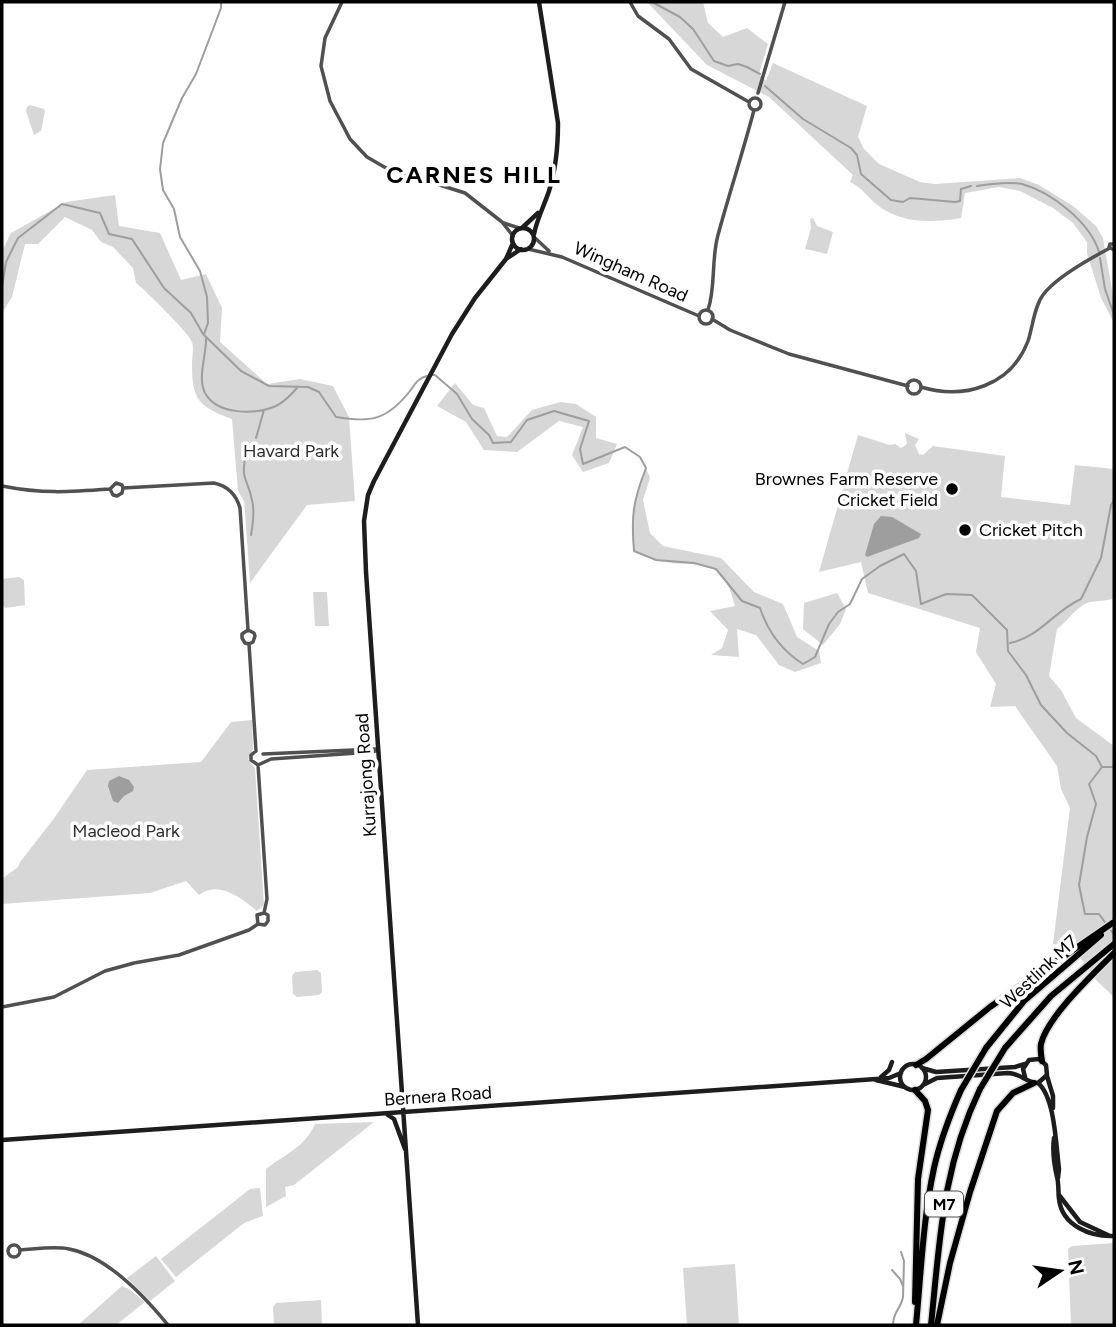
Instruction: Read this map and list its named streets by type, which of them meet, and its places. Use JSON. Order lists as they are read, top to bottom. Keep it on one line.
{"streets":{"highway":["Westlink M7","M7"],"main road":["Kurrajong Road","Bernera Road"],"street":["Wingham Road"]},"crossings":[["Kurrajong Road","Bernera Road"]],"districts":["CARNES HILL"],"parks":["Havard Park","Macleod Park"],"places":["Brownes Farm Reserve Cricket Field","Cricket Pitch"],"north":"right"}
